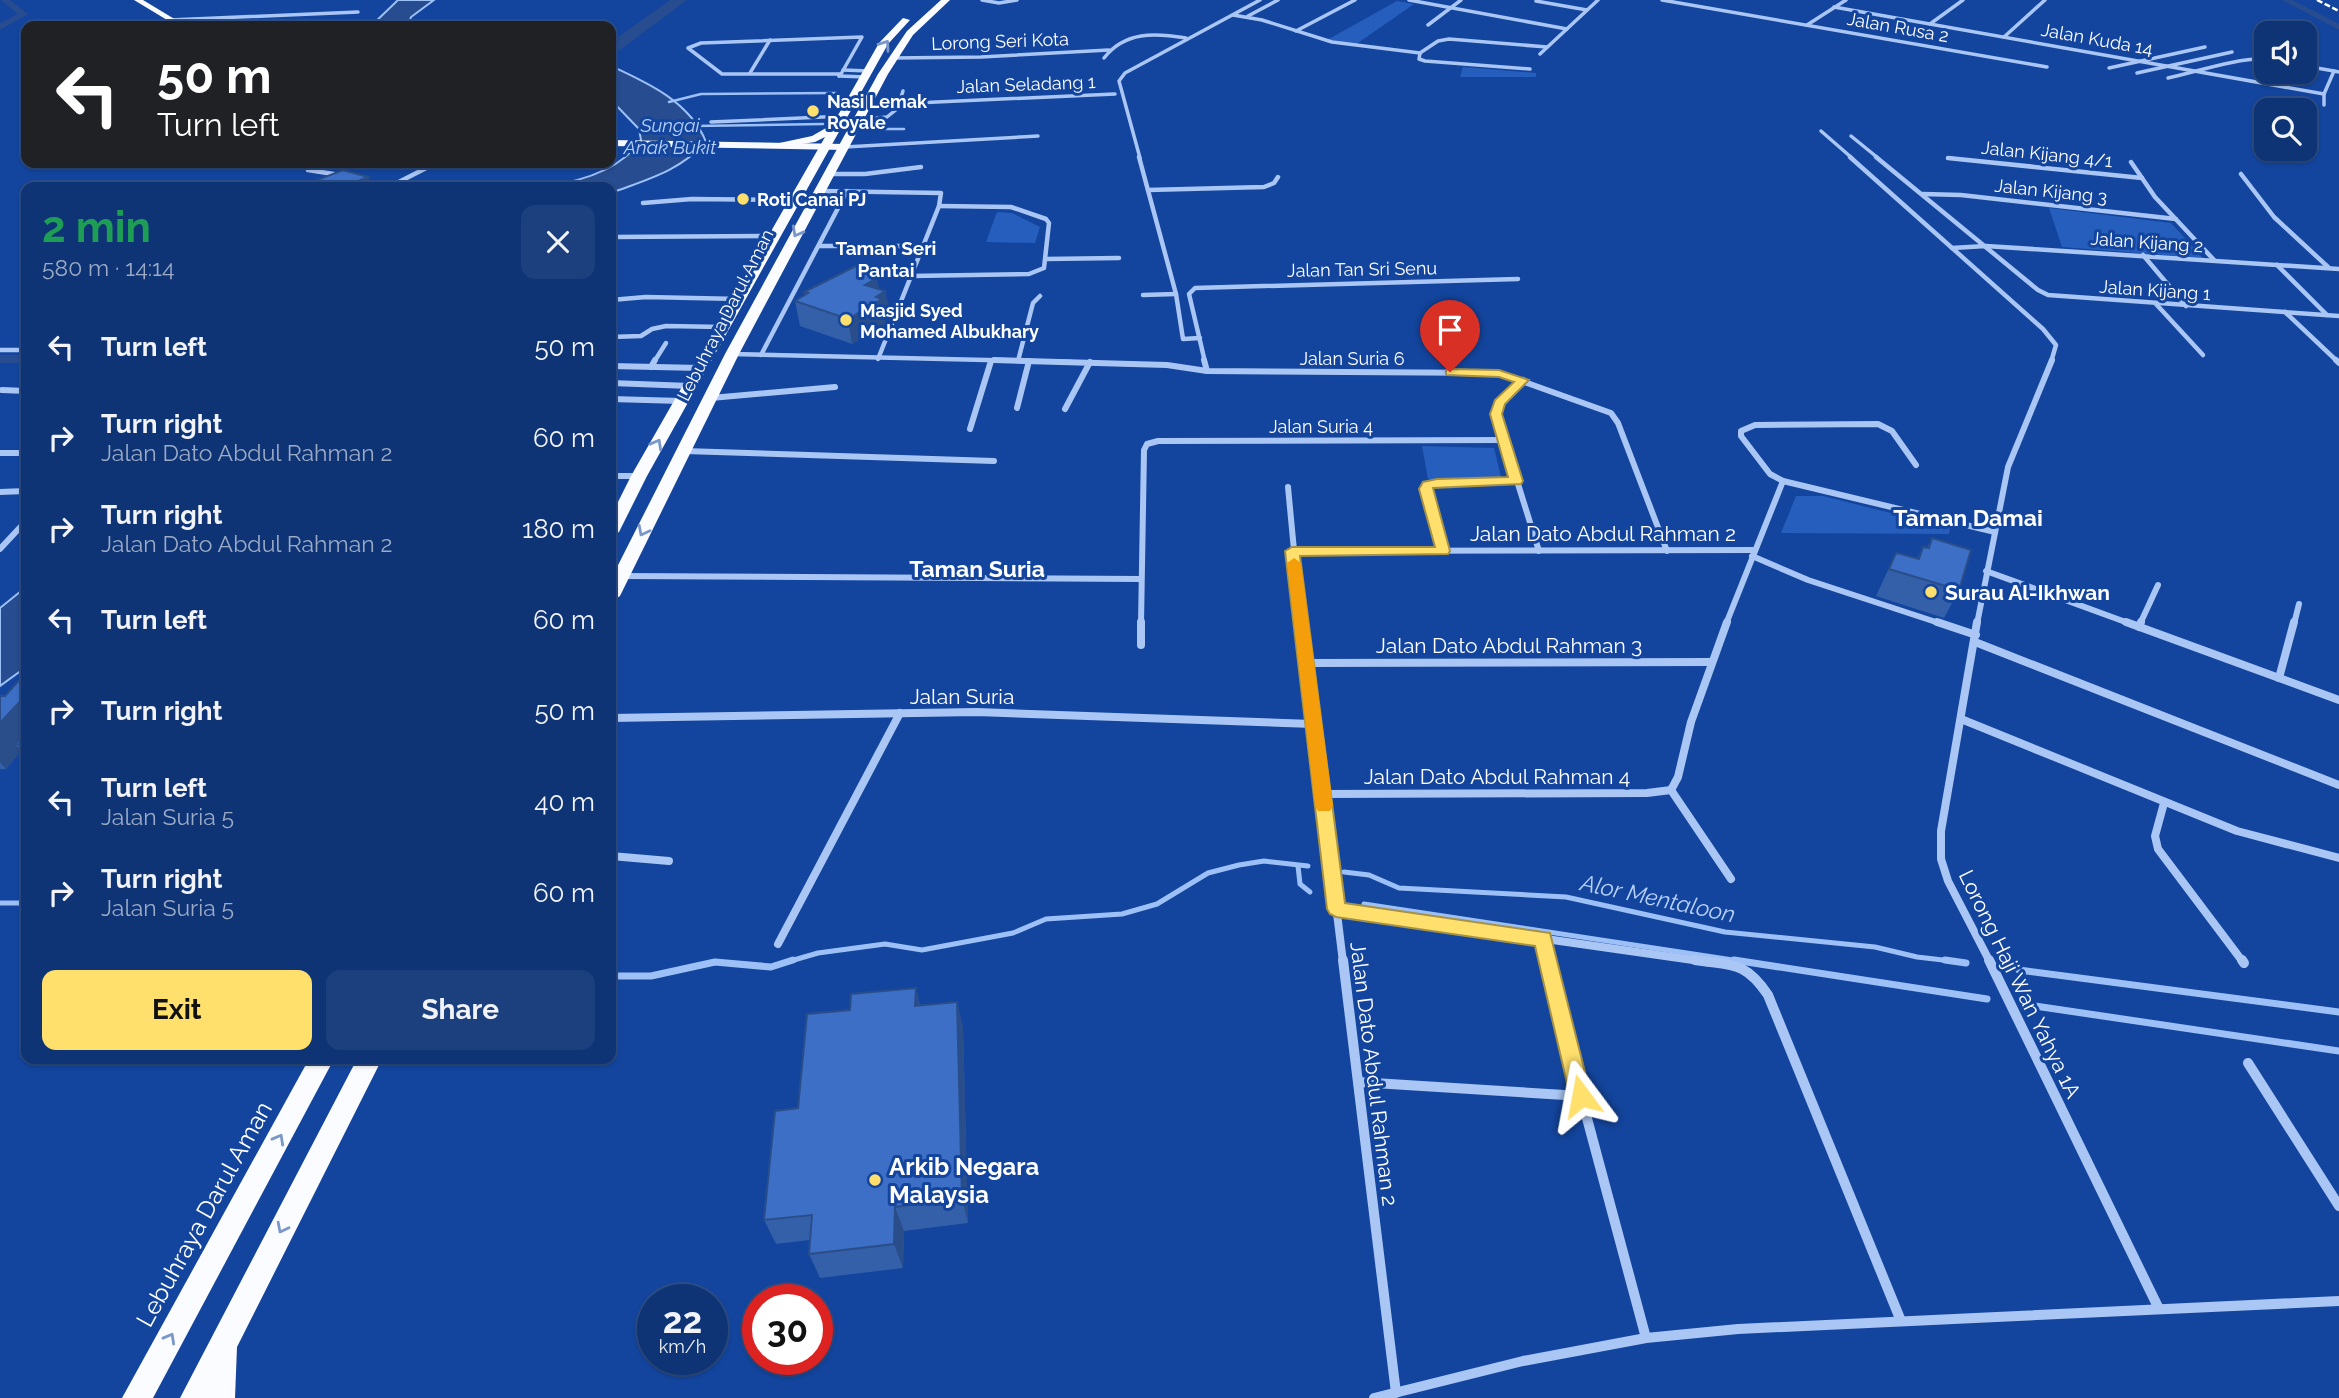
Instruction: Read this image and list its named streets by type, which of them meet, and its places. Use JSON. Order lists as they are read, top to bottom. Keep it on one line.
{"streets":{"highway":["Lebuhraya Darul Aman"],"street":["Jalan Rusa 2","Jalan Kuda 14","Lorong Seri Kota","Jalan Seladang 1","Jalan Kijang 4/1","Jalan Kijang 3","Jalan Kijang 2","Jalan Tan Sri Senu","Jalan Kijang 1","Jalan Suria 6","Jalan Suria 4","Jalan Dato Abdul Rahman 2","Jalan Dato Abdul Rahman 3","Jalan Suria","Jalan Dato Abdul Rahman 4","Lorong Haji Wan Yahya 1A"]},"crossings":[["Lorong Seri Kota","Lebuhraya Darul Aman"],["Jalan Seladang 1","Lebuhraya Darul Aman"],["Jalan Kijang 3","Jalan Kijang 1"],["Jalan Kijang 2","Jalan Kijang 1"],["Jalan Kijang 2","Lorong Haji Wan Yahya 1A"],["Lebuhraya Darul Aman","Jalan Suria 6"],["Jalan Suria 6","Jalan Dato Abdul Rahman 2"],["Jalan Dato Abdul Rahman 2","Jalan Dato Abdul Rahman 3"],["Jalan Dato Abdul Rahman 2","Jalan Suria"],["Jalan Dato Abdul Rahman 2","Jalan Dato Abdul Rahman 4"]],"districts":["Taman Seri Pantai","Taman Damai","Taman Suria"],"water":["Sungai Anak Bukit","Alor Mentaloon"],"places":["Nasi Lemak Royale","Roti Canai PJ","Masjid Syed Mohamed Albukhary","Surau Al-Ikhwan","Arkib Negara Malaysia"],"page":{"turn":["50 m","Turn left"],"heading":["2 min","580 m · 14:14"],"list":[{"name":"Turn left","value":"50 m"},{"name":"Turn right","note":"Jalan Dato Abdul Rahman 2","value":"60 m"},{"name":"Turn right","note":"Jalan Dato Abdul Rahman 2","value":"180 m"},{"name":"Turn left","value":"60 m"},{"name":"Turn right","value":"50 m"},{"name":"Turn left","note":"Jalan Suria 5","value":"40 m"},{"name":"Turn right","note":"Jalan Suria 5","value":"60 m"}],"buttons":["Exit","Share"],"speed":"22 km/h","limit":"30"}}
